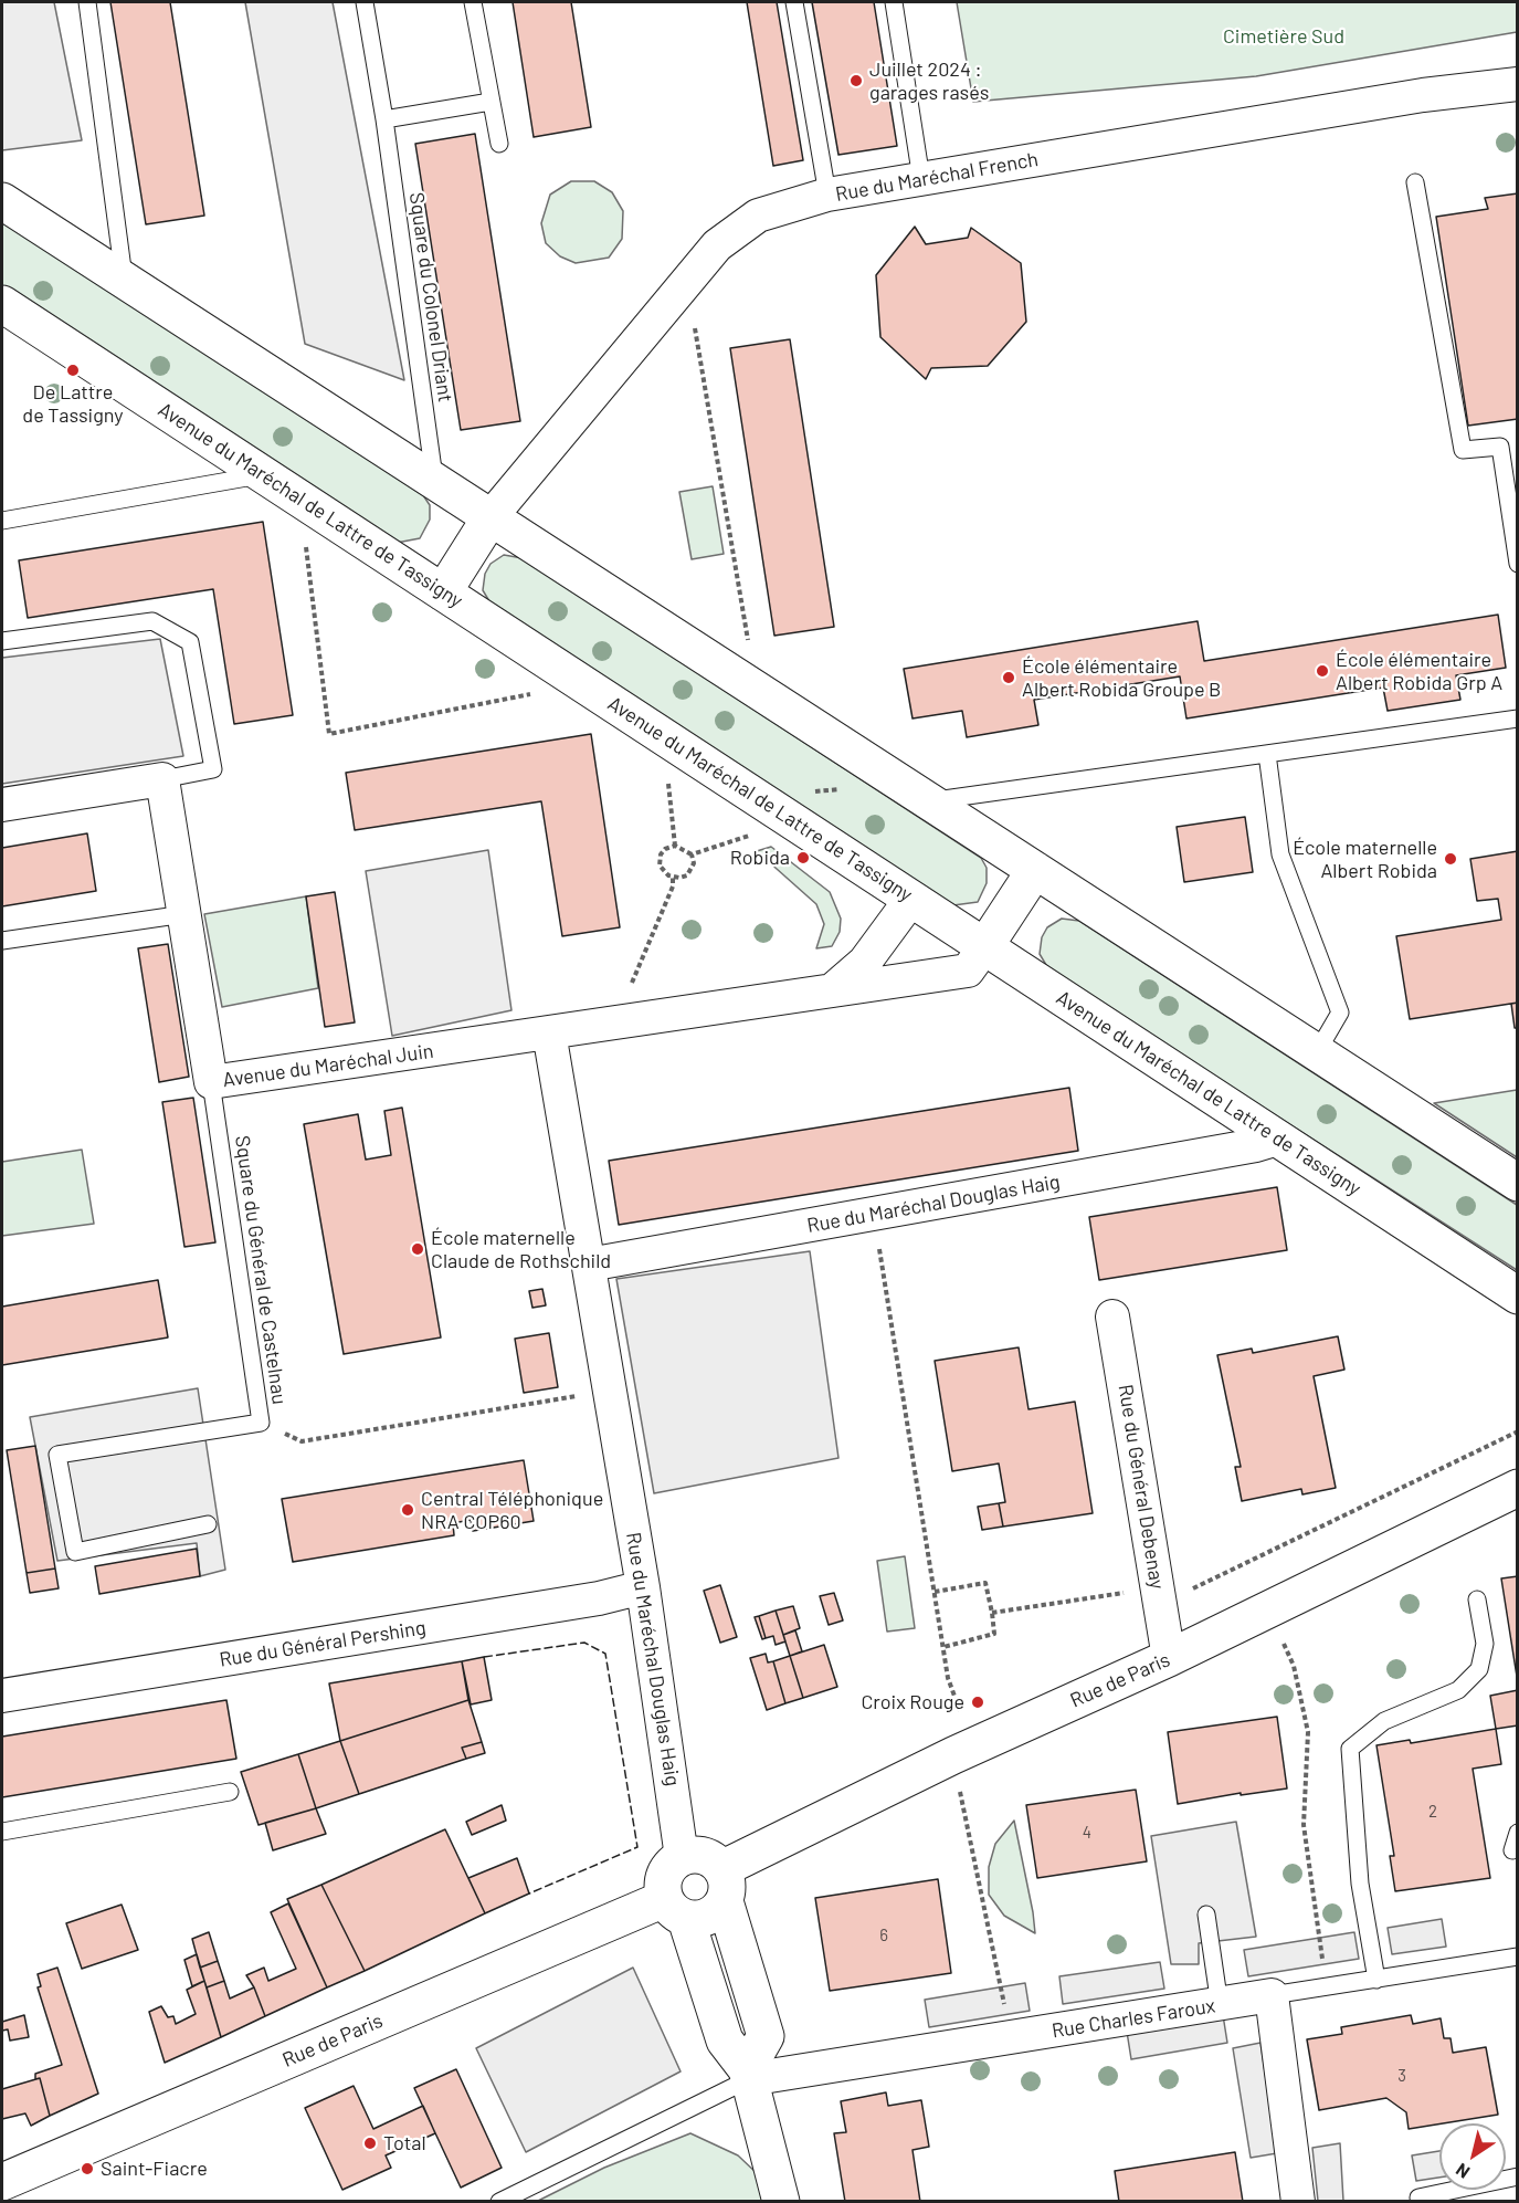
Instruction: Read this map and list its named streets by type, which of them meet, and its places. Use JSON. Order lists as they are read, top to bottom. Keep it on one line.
{"streets":{"street":["Rue du Maréchal French","Avenue du Maréchal de Lattre de Tassigny","Avenue du Maréchal Juin","Rue du Maréchal Douglas Haig","Rue du Général Debenay","Rue du Général Pershing","Rue de Paris","Rue Charles Faroux"],"lane":["Square du Colonel Driant","Square du Général de Castelnau"]},"crossings":[["Avenue du Maréchal de Lattre de Tassigny","Rue du Maréchal Douglas Haig"],["Avenue du Maréchal Juin","Rue du Maréchal Douglas Haig"],["Avenue du Maréchal Juin","Square du Général de Castelnau"],["Rue du Maréchal Douglas Haig","Rue du Général Pershing"],["Rue du Maréchal Douglas Haig","Rue de Paris"],["Rue du Général Debenay","Rue de Paris"]],"parks":["Cimetière Sud"],"places":["Juillet 2024 : garages rasés","De Lattre de Tassigny","École élémentaire Albert Robida Grp A","École élémentaire Albert Robida Groupe B","Robida","École maternelle Albert Robida","École maternelle Claude de Rothschild","Central Téléphonique NRA COP60","Croix Rouge","Total","Saint-Fiacre"],"house_numbers":["2","4","6","3"],"north":"bottom left"}
